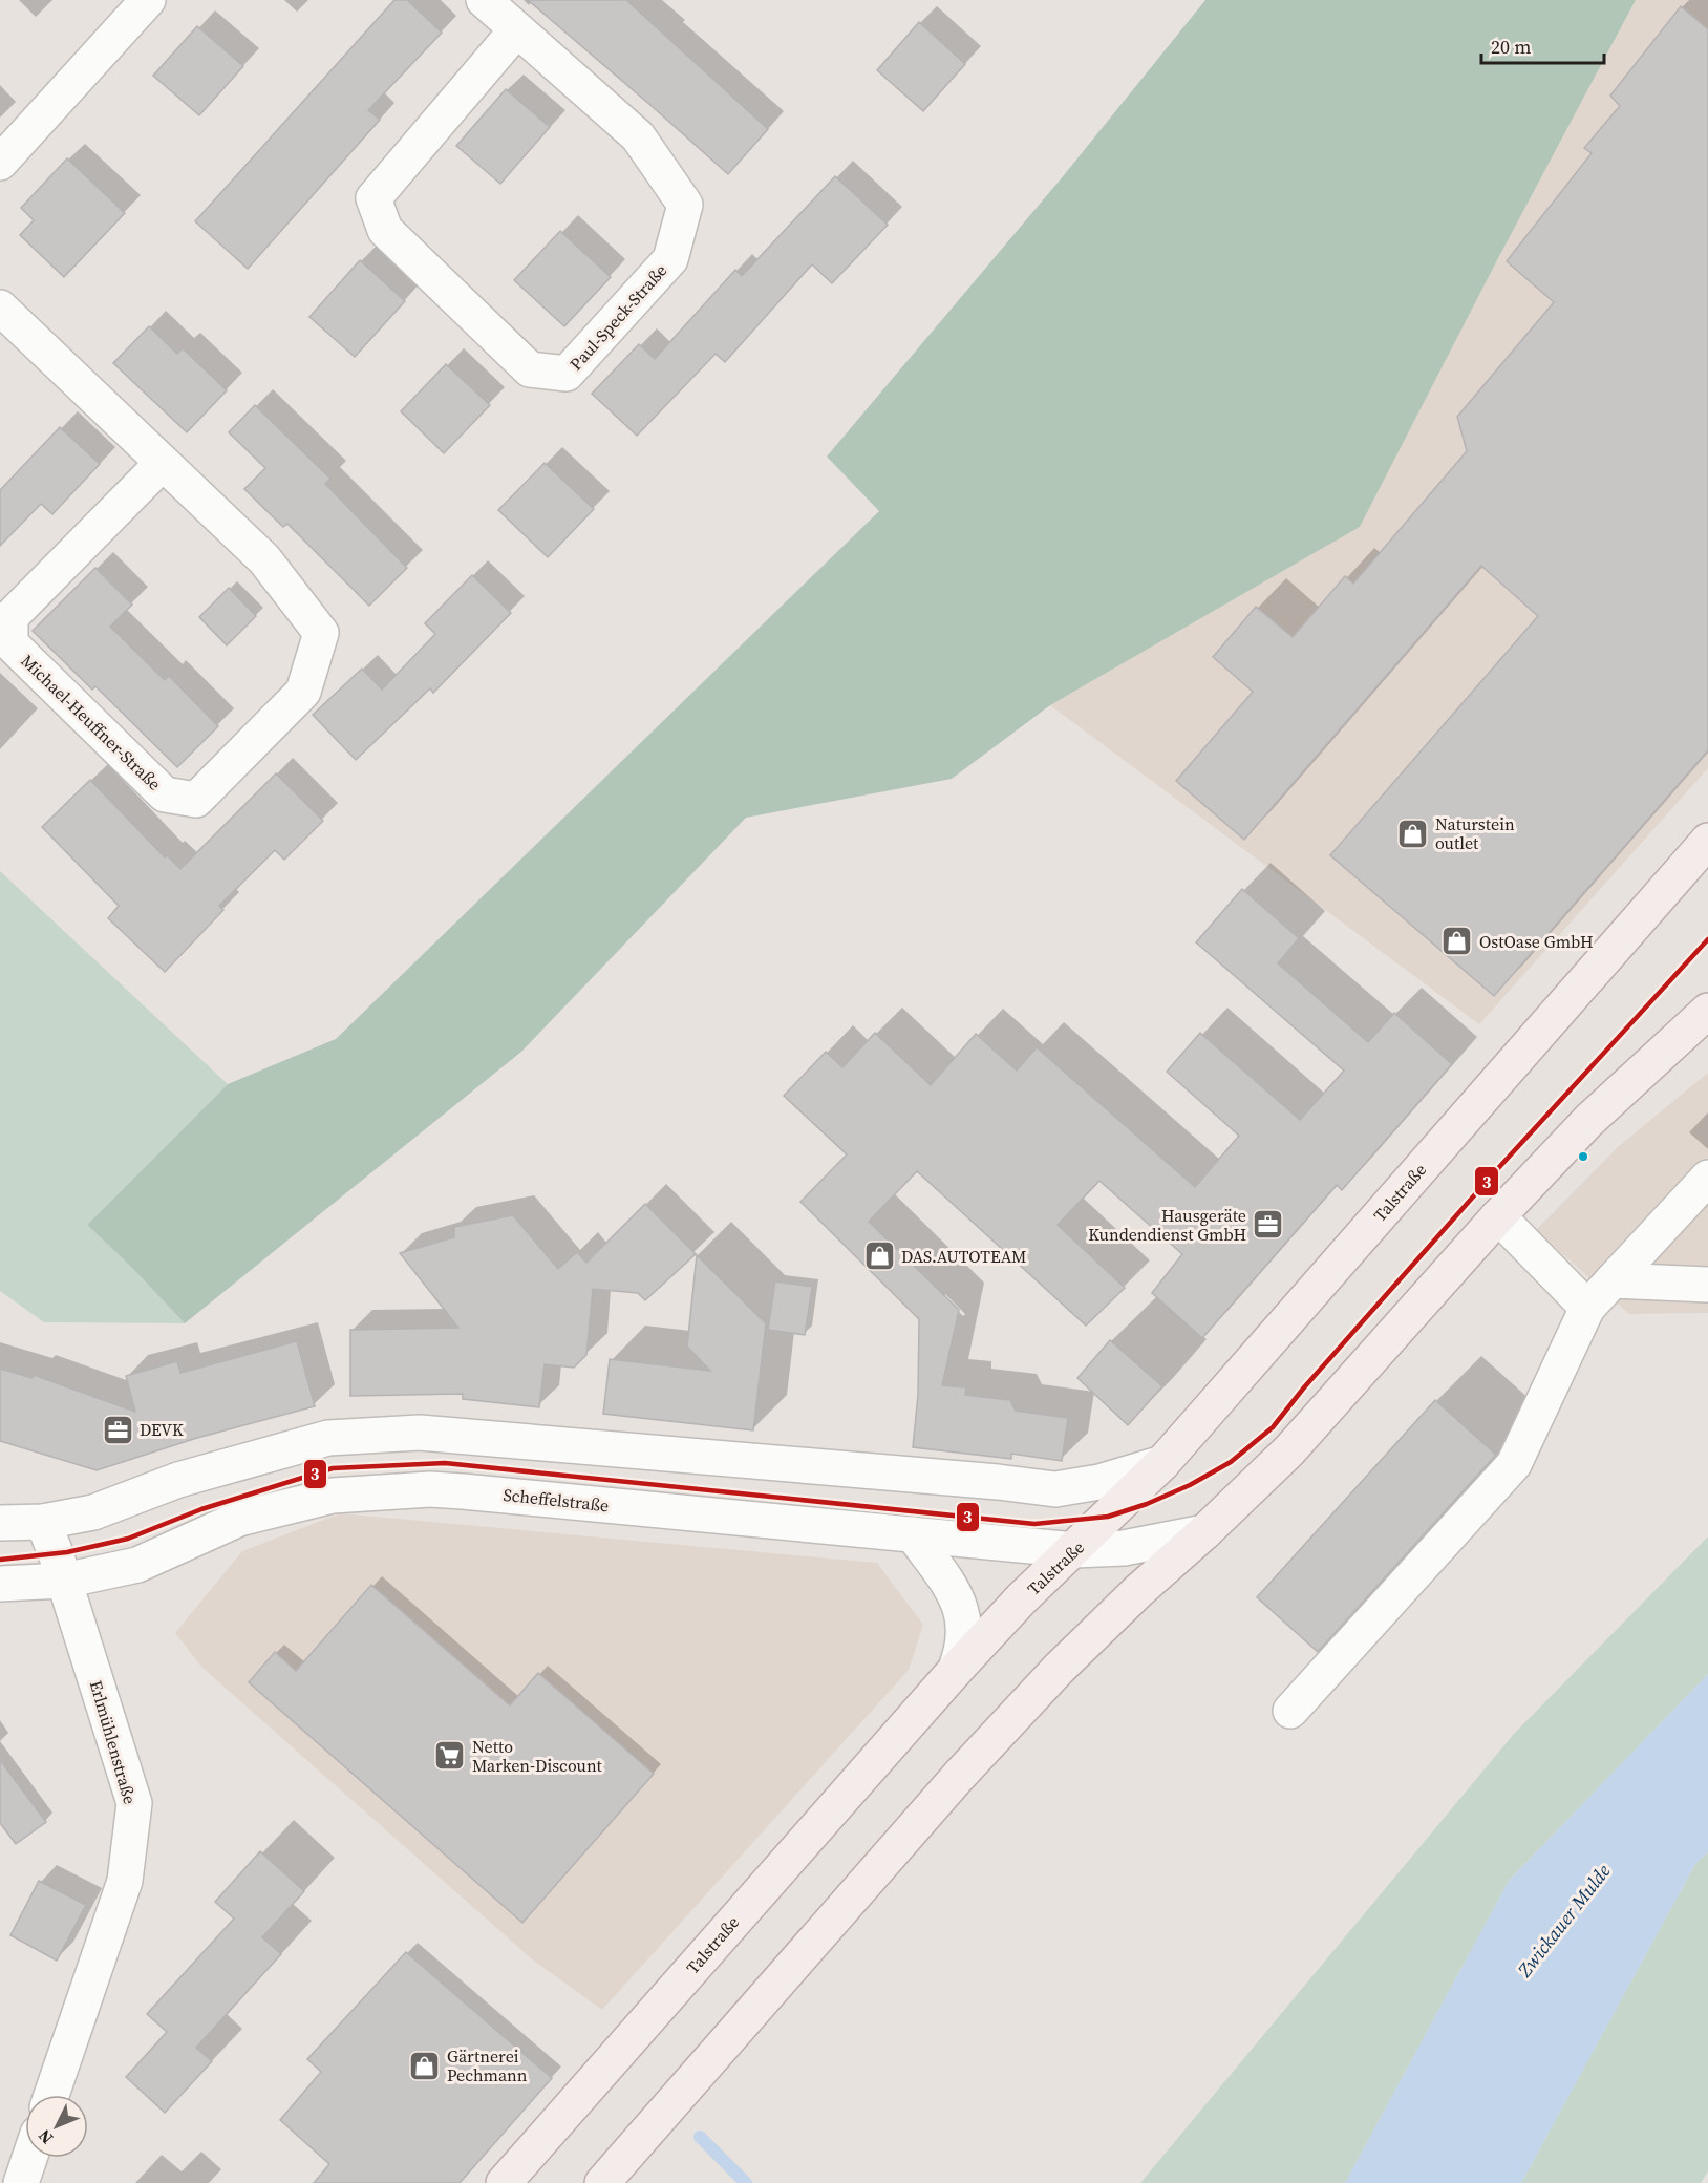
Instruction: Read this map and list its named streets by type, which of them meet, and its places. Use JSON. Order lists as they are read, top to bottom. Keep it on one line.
{"streets":{"main road":["Talstraße"],"street":["Paul-Speck-Straße","Michael-Heuffner-Straße","Scheffelstraße","Erlmühlenstraße"]},"crossings":[["Talstraße","Scheffelstraße"],["Scheffelstraße","Erlmühlenstraße"]],"water":["Zwickauer Mulde"],"places":{"shop":["Naturstein outlet","OstOase GmbH","DAS.AUTOTEAM","Gärtnerei Pechmann"],"office":["Hausgeräte Kundendienst GmbH","DEVK"],"supermarket":["Netto Marken-Discount"]},"lines":["transit line 3"],"scale_bar":"20 m","north":"bottom left"}
